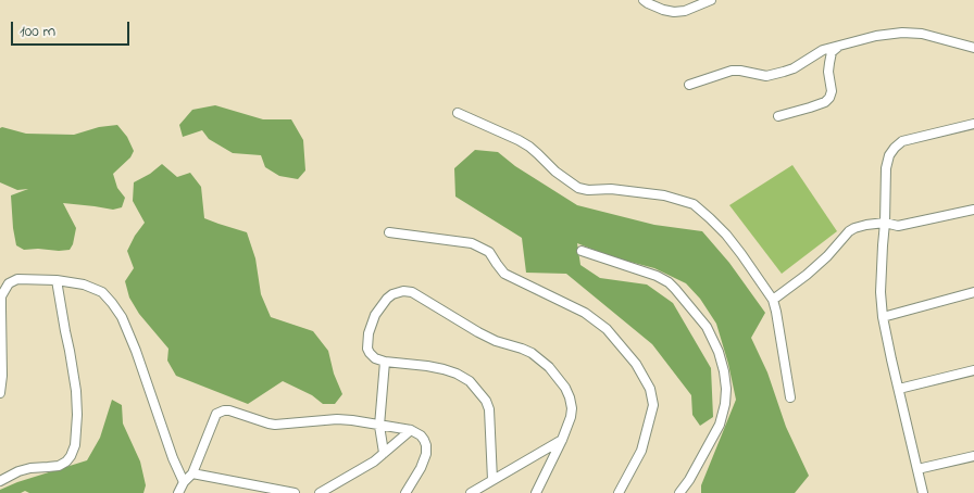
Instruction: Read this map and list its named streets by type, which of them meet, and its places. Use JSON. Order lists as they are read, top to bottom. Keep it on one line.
{"scale_bar":"100 m"}
